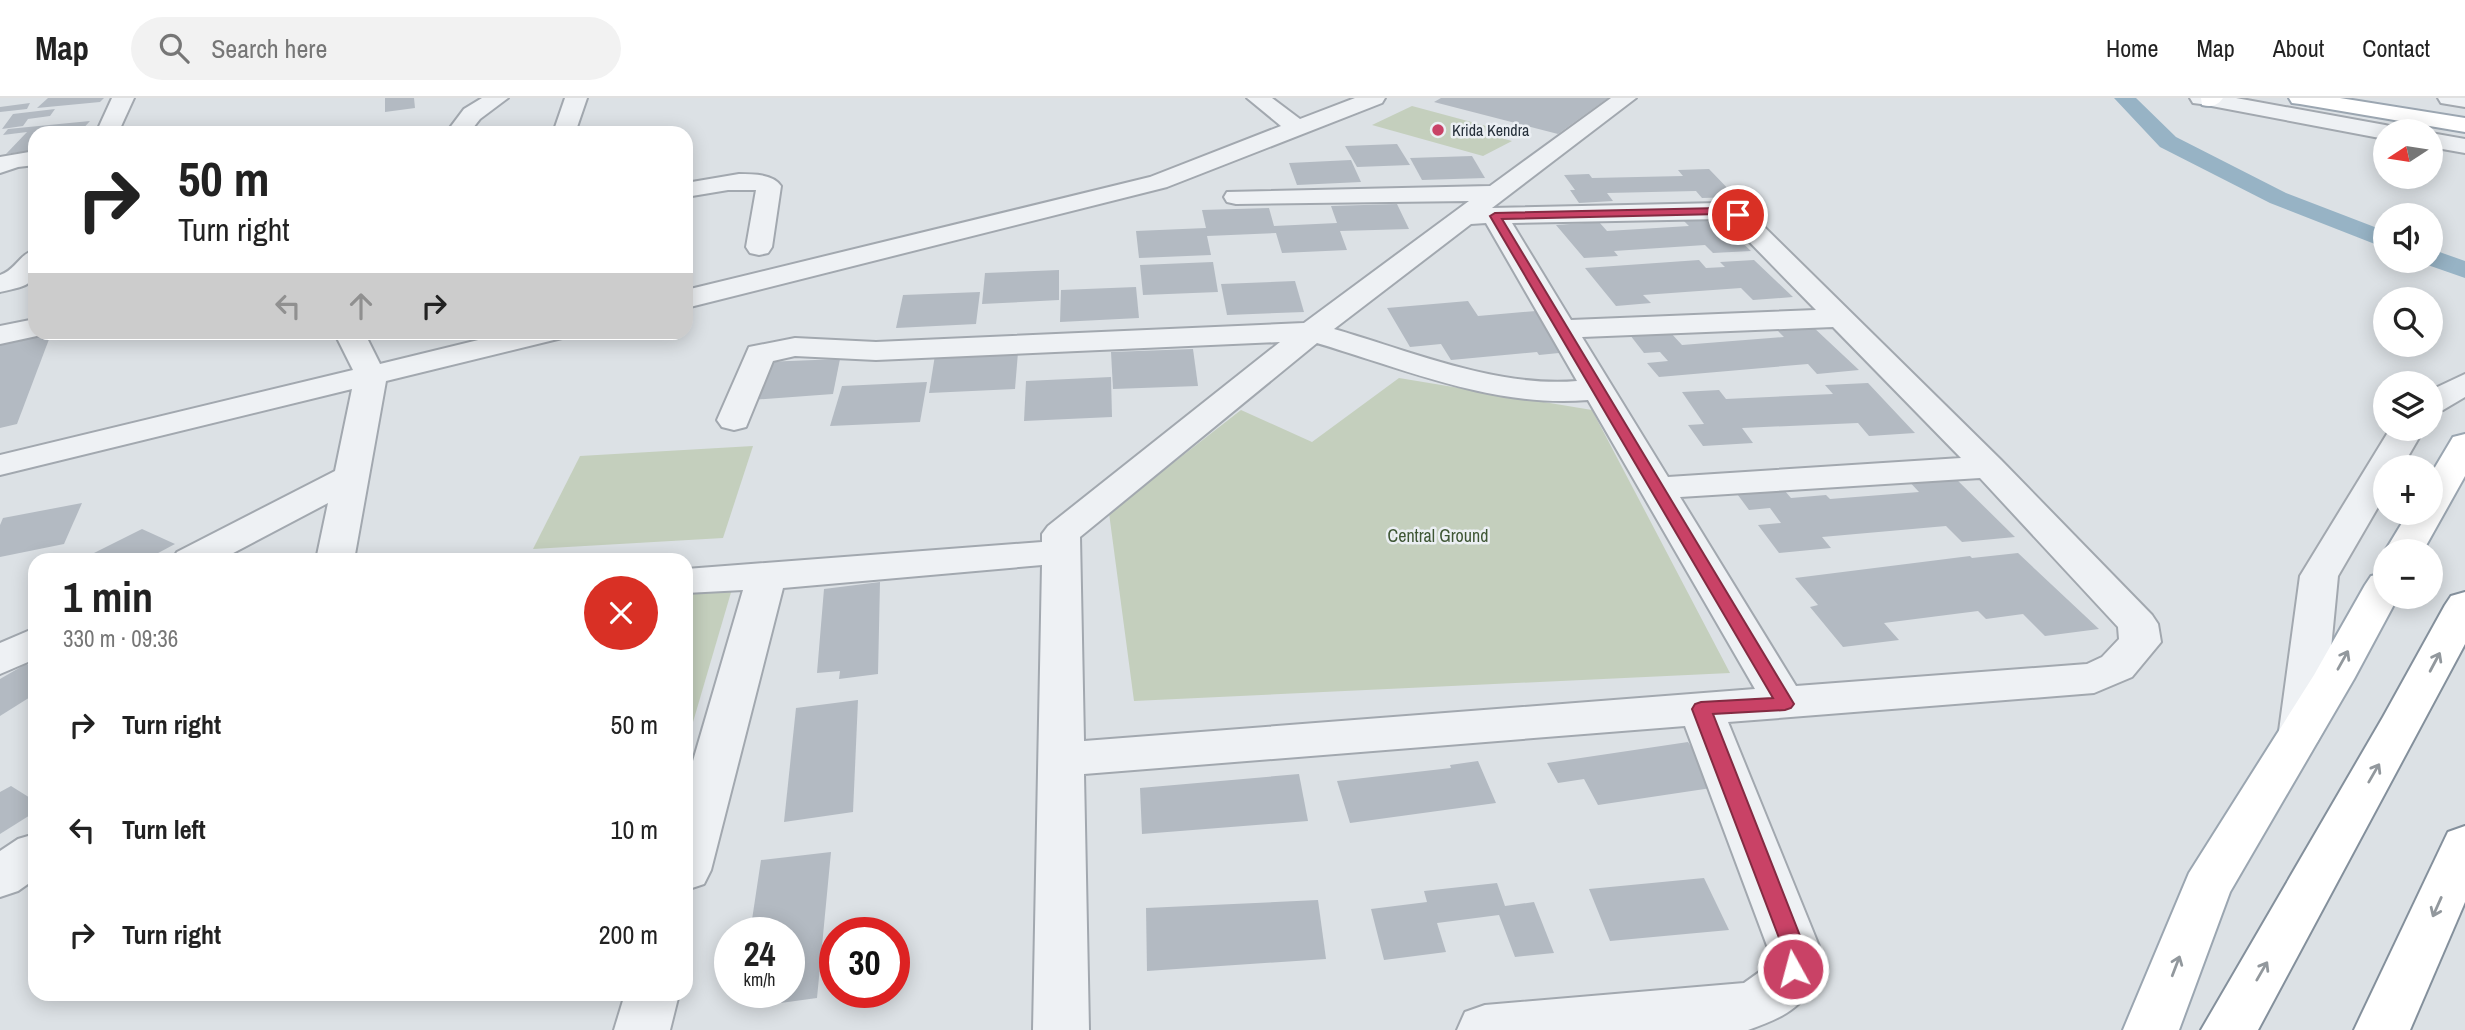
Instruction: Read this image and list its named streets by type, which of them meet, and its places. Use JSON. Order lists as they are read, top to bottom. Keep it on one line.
{"parks":["Central Ground"],"places":["Krida Kendra"],"north":"left","page":{"header":"Map","search":"Search here","nav":["Home","Map","About","Contact"],"map_buttons":["+","−"],"turn":["50 m","Turn right"],"heading":["1 min","330 m · 09:36"],"list":[{"name":"Turn right","value":"50 m"},{"name":"Turn left","value":"10 m"},{"name":"Turn right","value":"200 m"}],"speed":"24 km/h","limit":"30"}}
